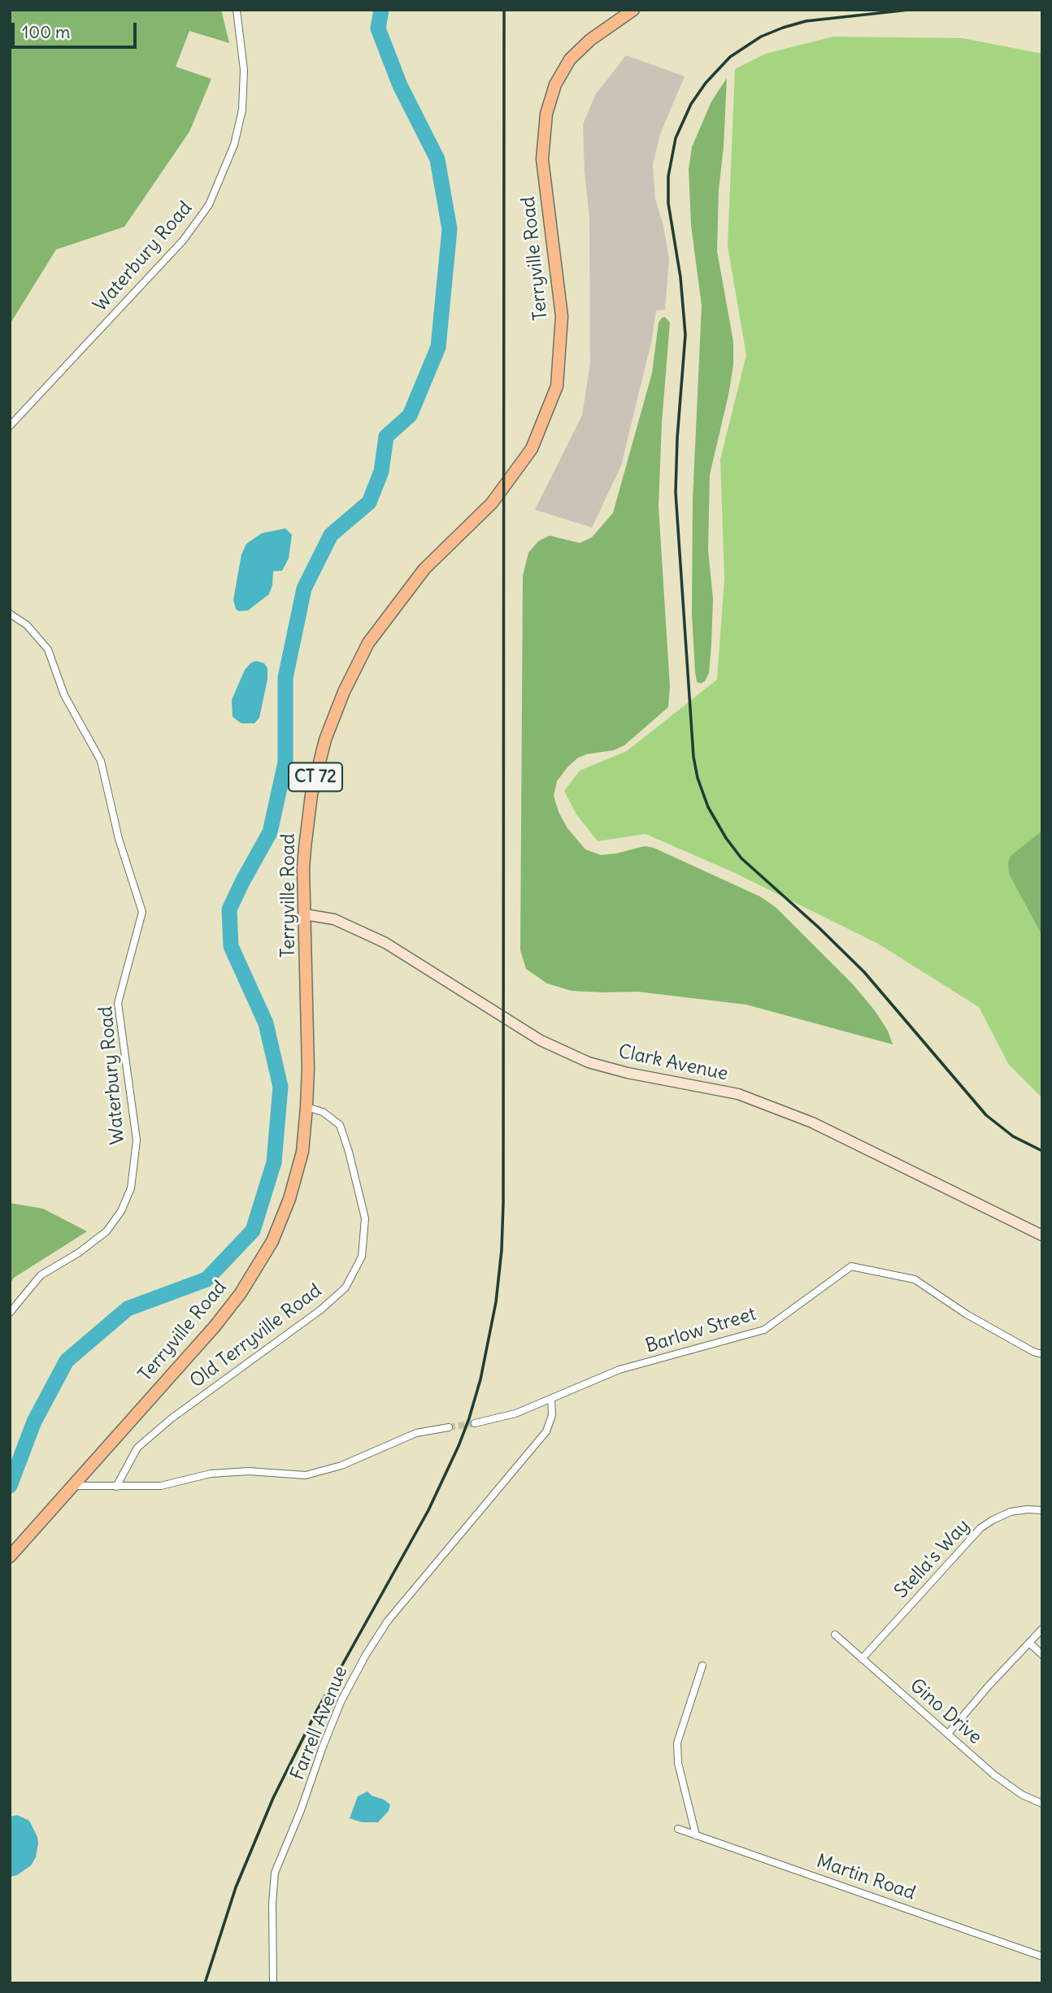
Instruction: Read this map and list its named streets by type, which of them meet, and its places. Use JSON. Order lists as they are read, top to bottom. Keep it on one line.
{"streets":{"highway":["Terryville Road","CT 72"],"main road":["Clark Avenue"],"street":["Waterbury Road","Barlow Street","Old Terryville Road","Stella's Way","Gino Drive","Farrell Avenue","Martin Road"]},"crossings":[["Terryville Road","Clark Avenue"],["Terryville Road","Old Terryville Road"],["Barlow Street","Farrell Avenue"],["Stella's Way","Gino Drive"]],"scale_bar":"100 m"}
